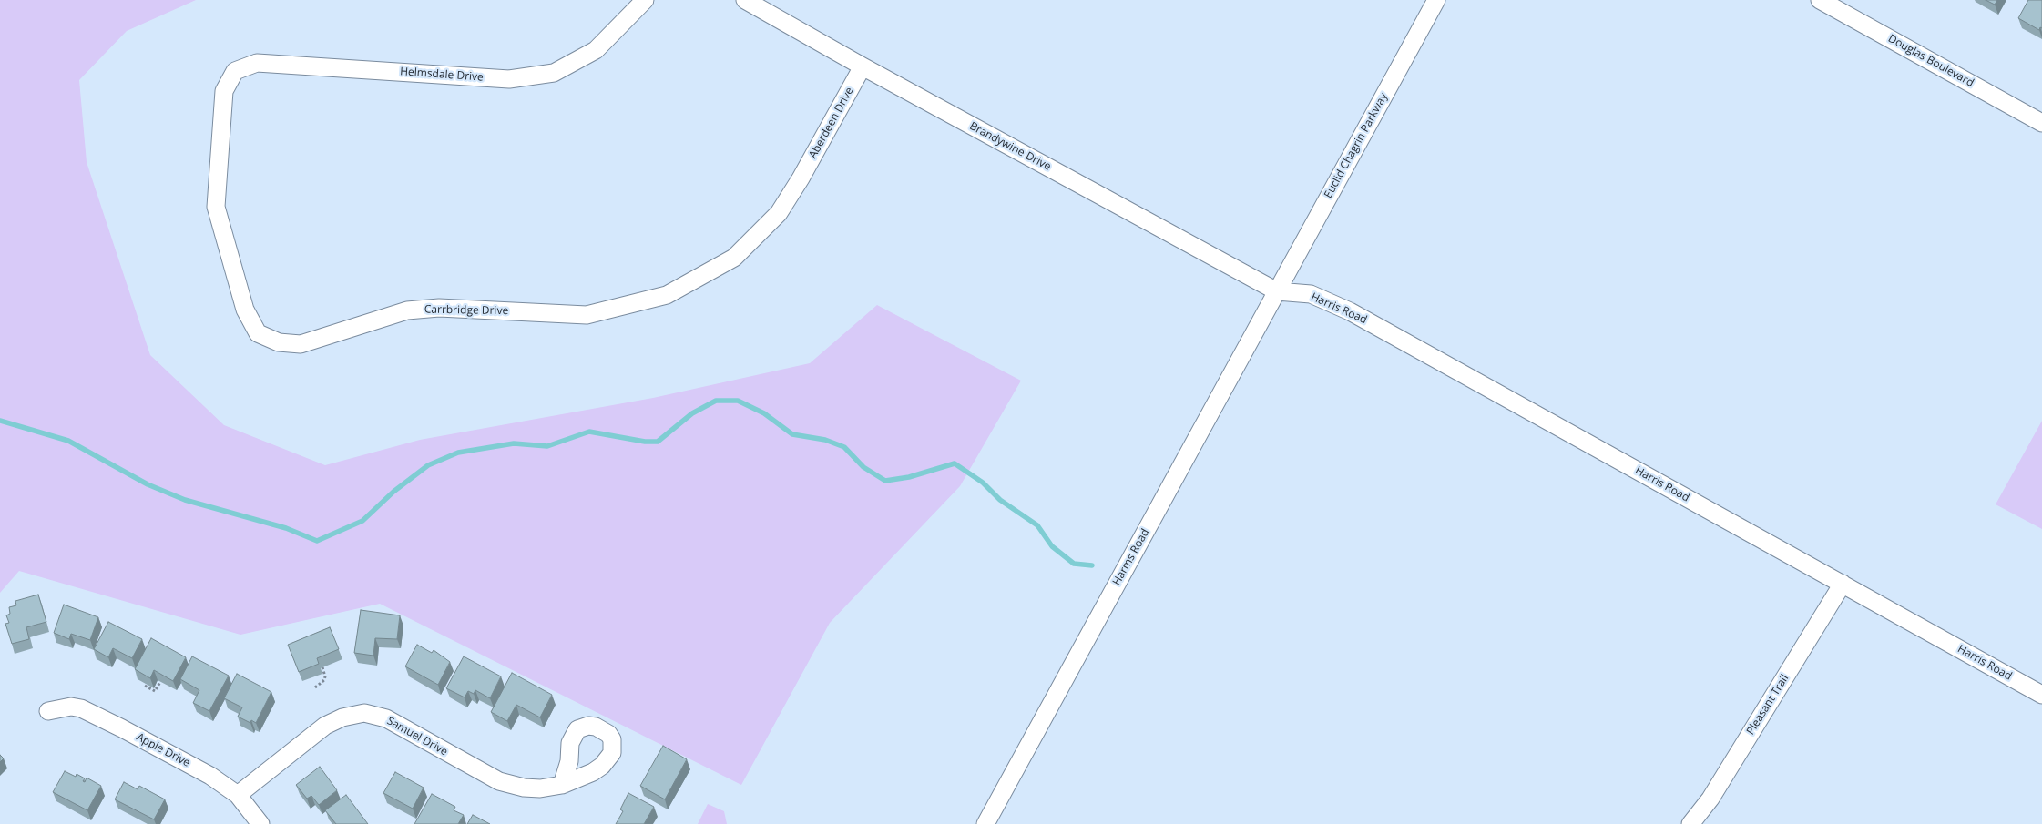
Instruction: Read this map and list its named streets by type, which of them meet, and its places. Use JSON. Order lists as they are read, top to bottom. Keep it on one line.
{"streets":{"street":["Douglas Boulevard","Helmsdale Drive","Aberdeen Drive","Euclid Chagrin Parkway","Brandywine Drive","Harris Road","Carrbridge Drive","Harms Road","Pleasant Trail","Samuel Drive","Apple Drive"]},"crossings":[["Helmsdale Drive","Carrbridge Drive"],["Aberdeen Drive","Brandywine Drive"],["Aberdeen Drive","Carrbridge Drive"],["Euclid Chagrin Parkway","Brandywine Drive"],["Euclid Chagrin Parkway","Harris Road"],["Euclid Chagrin Parkway","Harms Road"],["Brandywine Drive","Harris Road"],["Brandywine Drive","Harms Road"],["Harris Road","Harms Road"],["Harris Road","Pleasant Trail"],["Samuel Drive","Apple Drive"]]}
